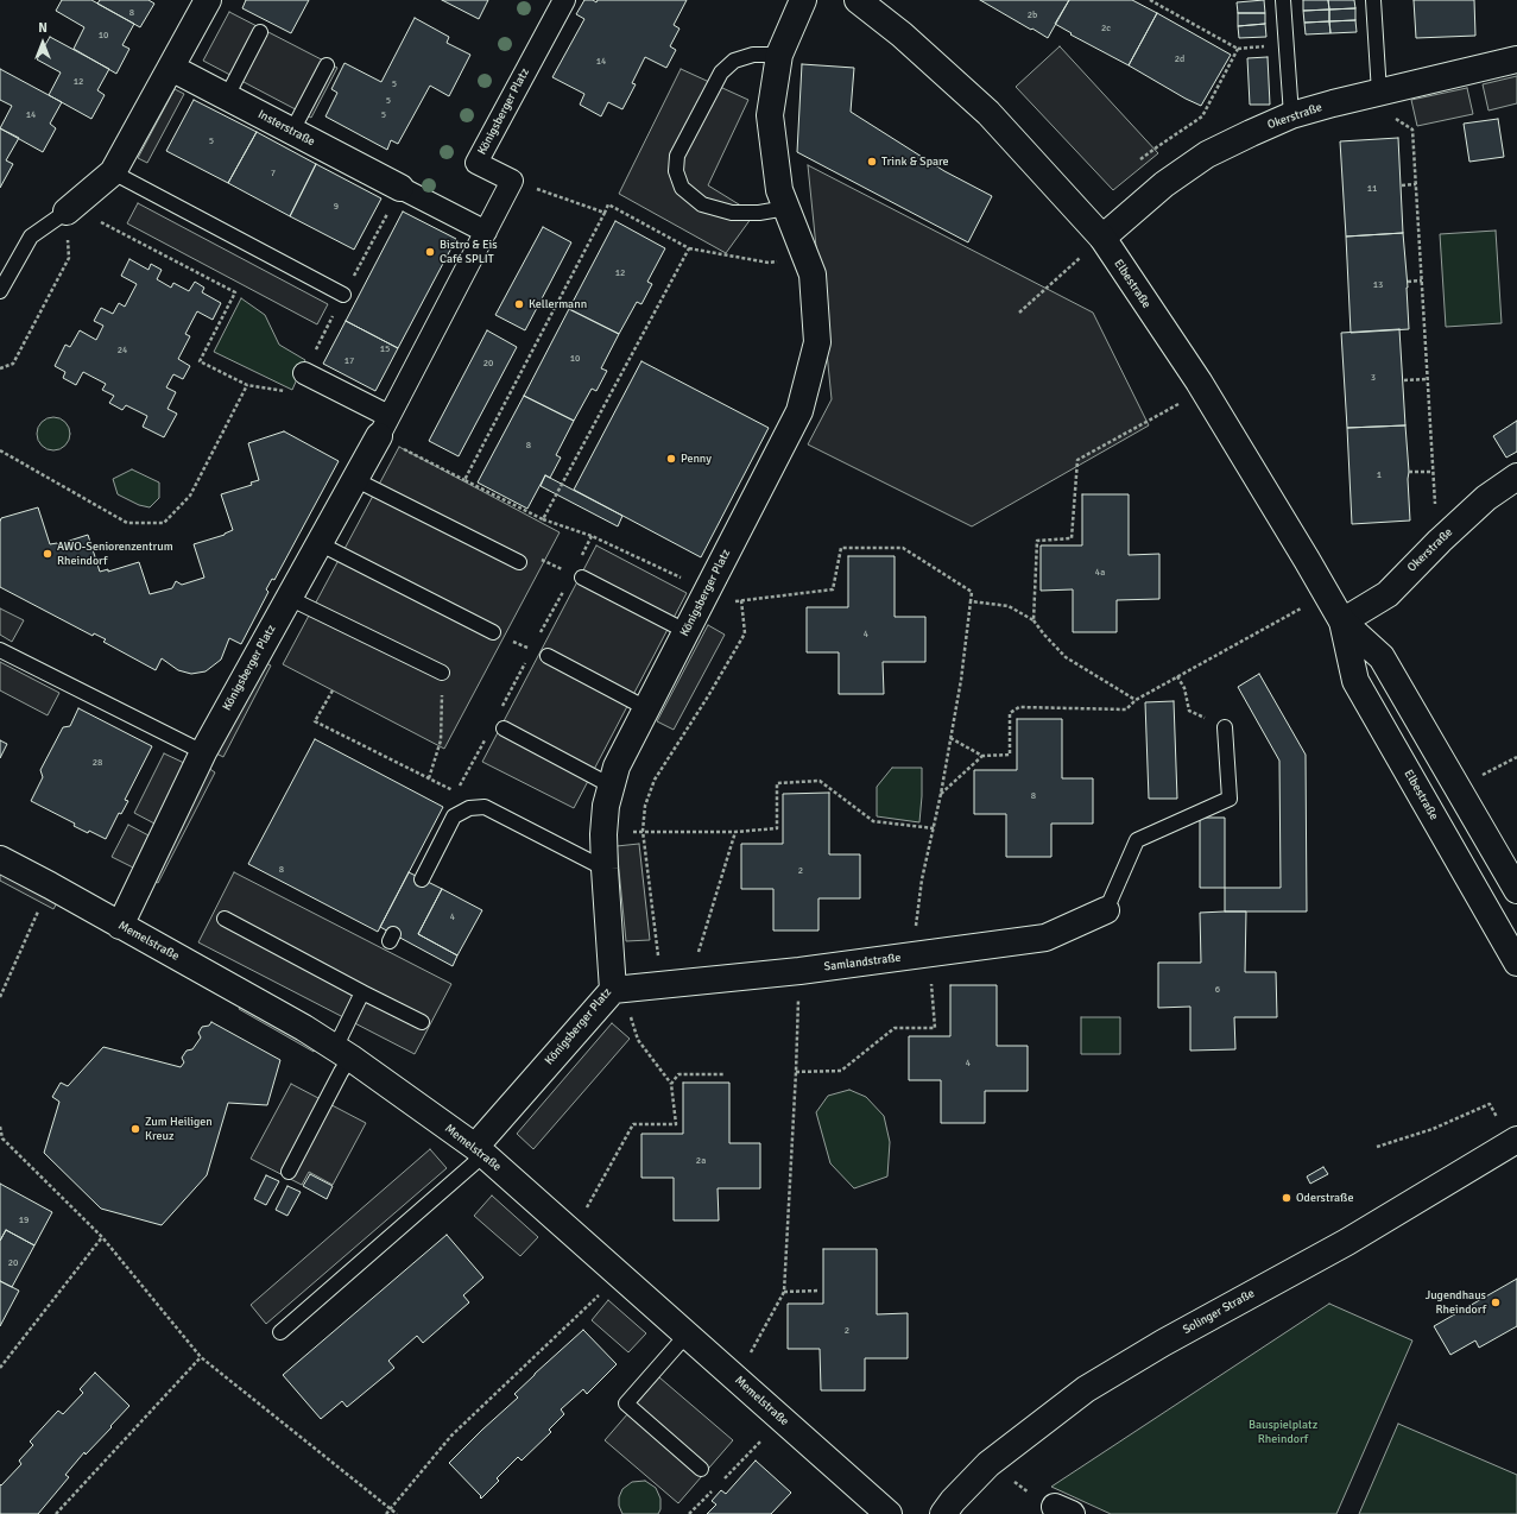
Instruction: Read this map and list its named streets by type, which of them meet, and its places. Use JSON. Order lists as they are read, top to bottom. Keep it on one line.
{"streets":{"street":["Königsberger Platz","Okerstraße","Insterstraße","Elbestraße","Memelstraße","Samlandstraße","Solinger Straße"]},"crossings":[["Königsberger Platz","Memelstraße"],["Königsberger Platz","Samlandstraße"],["Okerstraße","Elbestraße"]],"parks":["Bauspielplatz Rheindorf"],"places":["Trink & Spare","Bistro & Eis Café SPLIT","Kellermann","Penny","AWO-Seniorenzentrum Rheindorf","Zum Heiligen Kreuz","Oderstraße","Jugendhaus Rheindorf"],"house_numbers":["8","2b","2c","10","2d","14","12","5","5","14","5","5","7","11","9","12","13","15","24","10","17","20","3","8","1","4a","4","28","8","8","2","4","6","4","2a","19","20","2"],"north":"top"}
